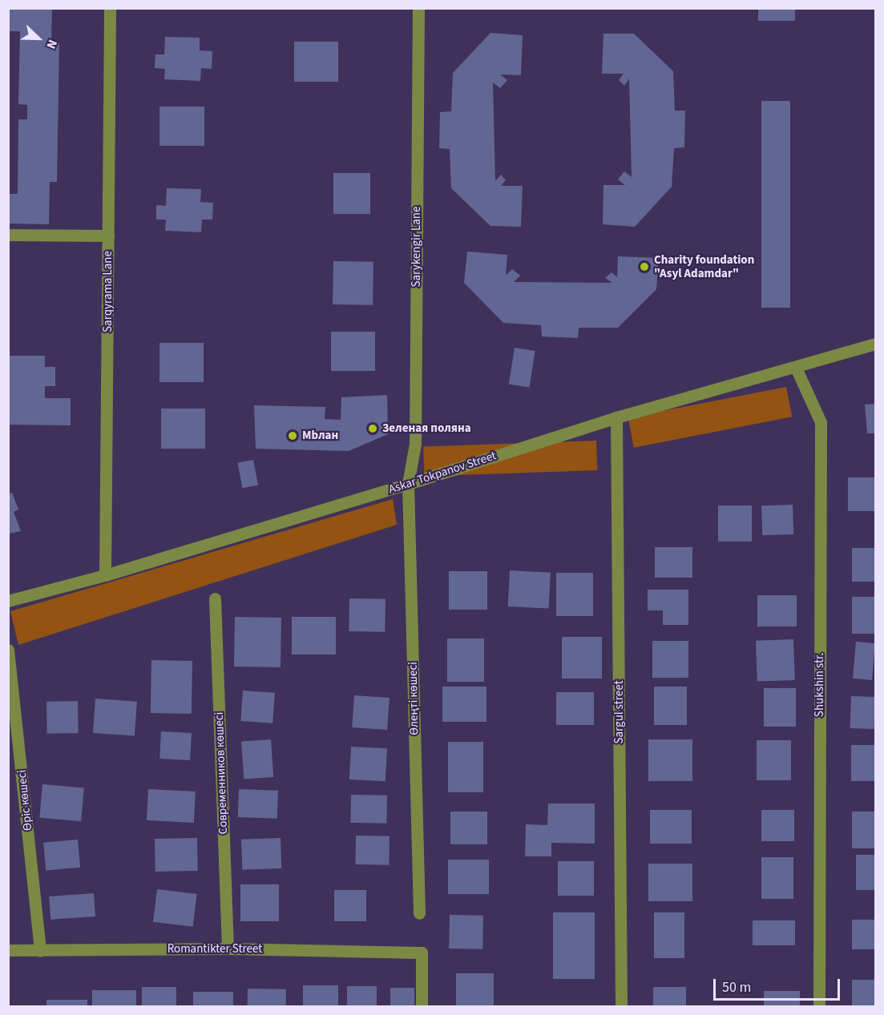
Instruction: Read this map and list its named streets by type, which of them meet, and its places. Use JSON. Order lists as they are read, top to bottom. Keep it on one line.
{"streets":{"street":["Sarykengir Lane","Sarqyrama Lane","Askar Tokpanov Street","Shukshin str.","Өлеңті көшесі","Sargul street","Современников көшесі","Өріс көшесі","Romantikter Street"]},"crossings":[["Sarykengir Lane","Askar Tokpanov Street"],["Sarykengir Lane","Өлеңті көшесі"],["Sarqyrama Lane","Askar Tokpanov Street"],["Askar Tokpanov Street","Shukshin str."],["Askar Tokpanov Street","Өлеңті көшесі"],["Askar Tokpanov Street","Sargul street"],["Современников көшесі","Romantikter Street"],["Өріс көшесі","Romantikter Street"]],"places":["Charity foundation \"Asyl Adamdar\"","Зеленая поляна","Мbлан"],"scale_bar":"50 m","north":"bottom right"}
